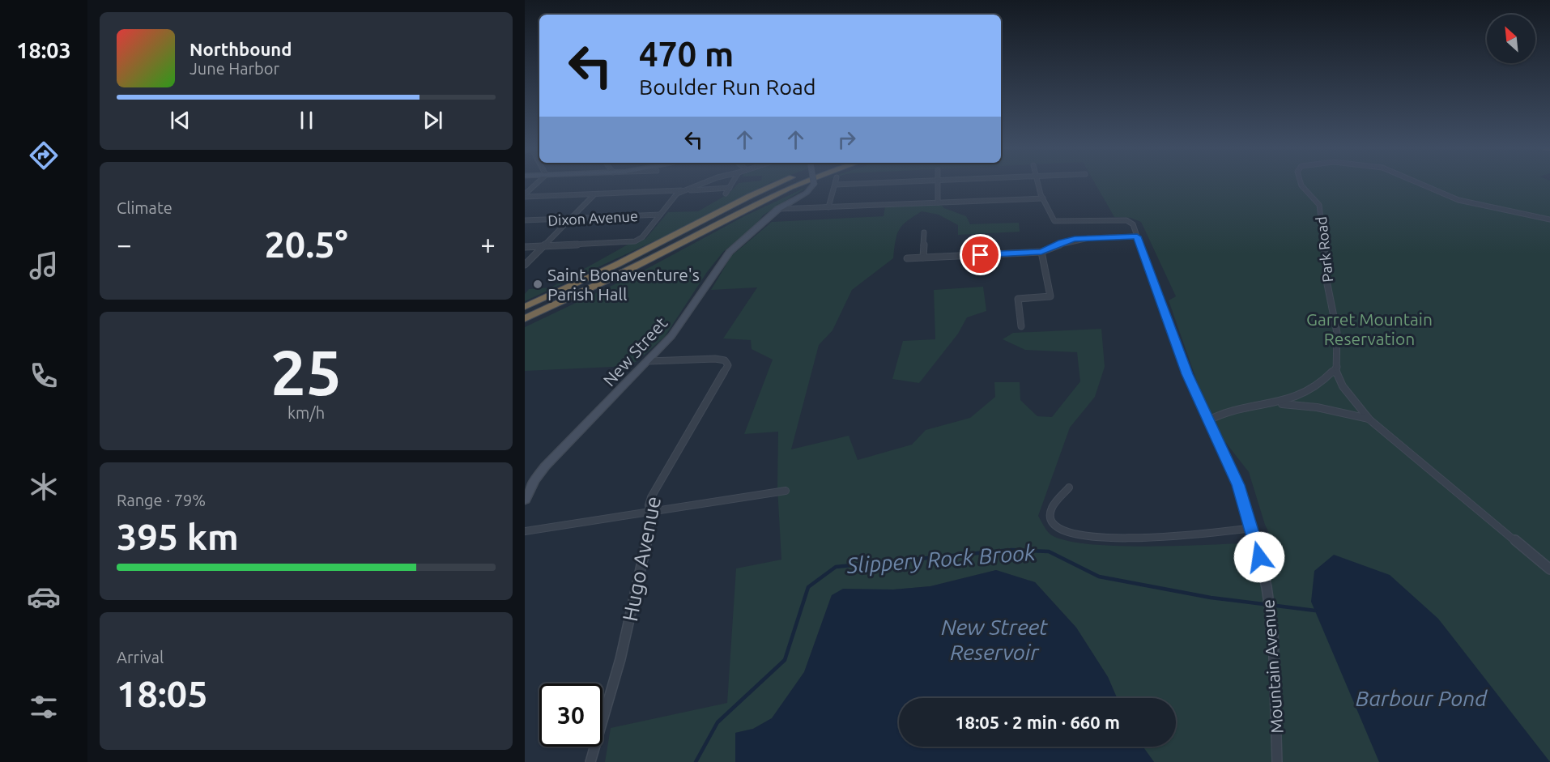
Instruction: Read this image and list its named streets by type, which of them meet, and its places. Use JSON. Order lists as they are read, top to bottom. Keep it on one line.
{"streets":{"street":["Dixon Avenue","Park Road","New Street","Hugo Avenue","Mountain Avenue"]},"crossings":[["Park Road","Mountain Avenue"],["New Street","Hugo Avenue"]],"water":["Slippery Rock Brook","New Street Reservoir","Barbour Pond"],"parks":["Garret Mountain Reservation"],"places":["Saint Bonaventure's Parish Hall"],"north":"top left","page":{"tabs":"18:03","turn":["470 m","Boulder Run Road"],"song":["Northbound","June Harbor"],"tile":["Climate",["25","km/h"],["Range · 79%","395 km"],["Arrival","18:05"]],"heat":["−","20.5°","+"],"limit":"30","trip":"18:05 · 2 min · 660 m"}}
